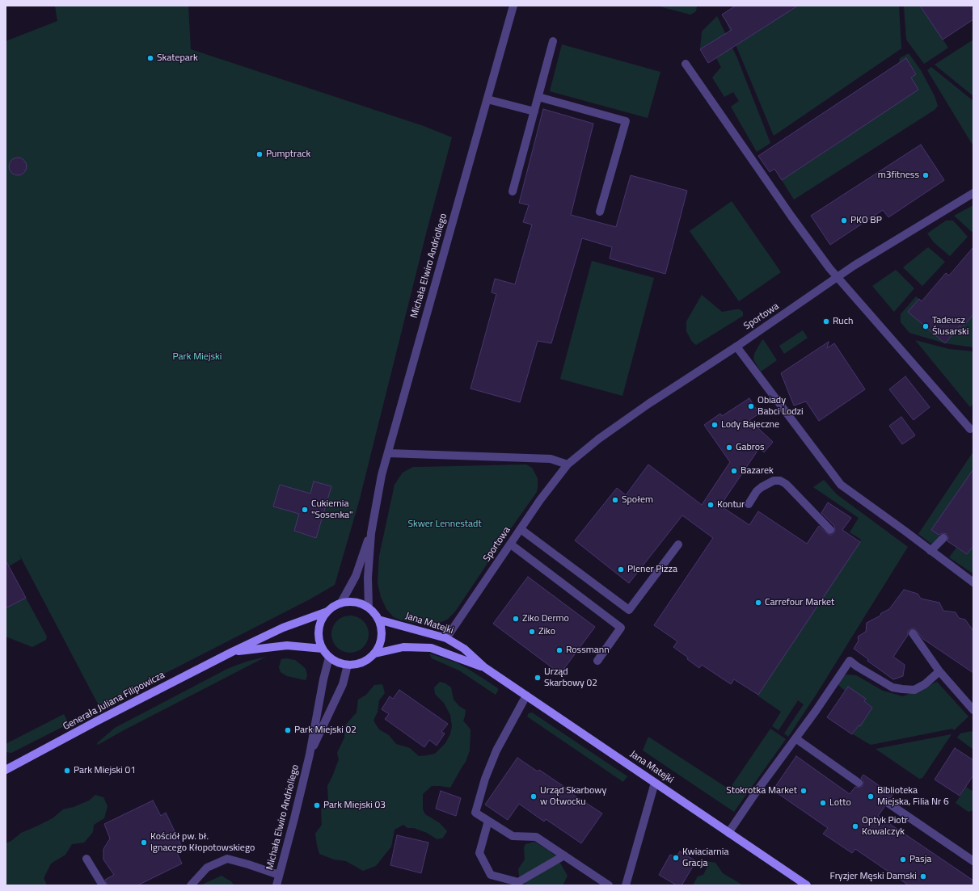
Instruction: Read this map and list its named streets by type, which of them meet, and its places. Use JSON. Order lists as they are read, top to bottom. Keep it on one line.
{"streets":{"main road":["Jana Matejki","Generała Juliana Filipowicza"],"street":["Michała Elwiro Andriollego","Sportowa"]},"crossings":[["Michała Elwiro Andriollego","Jana Matejki"],["Michała Elwiro Andriollego","Generała Juliana Filipowicza"],["Sportowa","Jana Matejki"],["Jana Matejki","Generała Juliana Filipowicza"]],"parks":["Park Miejski","Skwer Lennestadt"],"places":["Skatepark","Pumptrack","m3fitness","PKO BP","Ruch","Tadeusz Ślusarski","Obiady Babci Lodzi","Lody Bajeczne","Gabros","Bazarek","Społem","Kontur","Cukiernia \"Sosenka\"","Plener Pizza","Carrefour Market","Ziko Dermo","Ziko","Rossmann","Urząd Skarbowy 02","Park Miejski 02","Park Miejski 01","Stokrotka Market","Urząd Skarbowy w Otwocku","Biblioteka Miejska, Filia Nr 6","Lotto","Park Miejski 03","Optyk Piotr Kowalczyk","Kościół pw. bł. Ignacego Kłopotowskiego","Kwiaciarnia Gracja","Pasja","Fryzjer Męski Damski"]}
